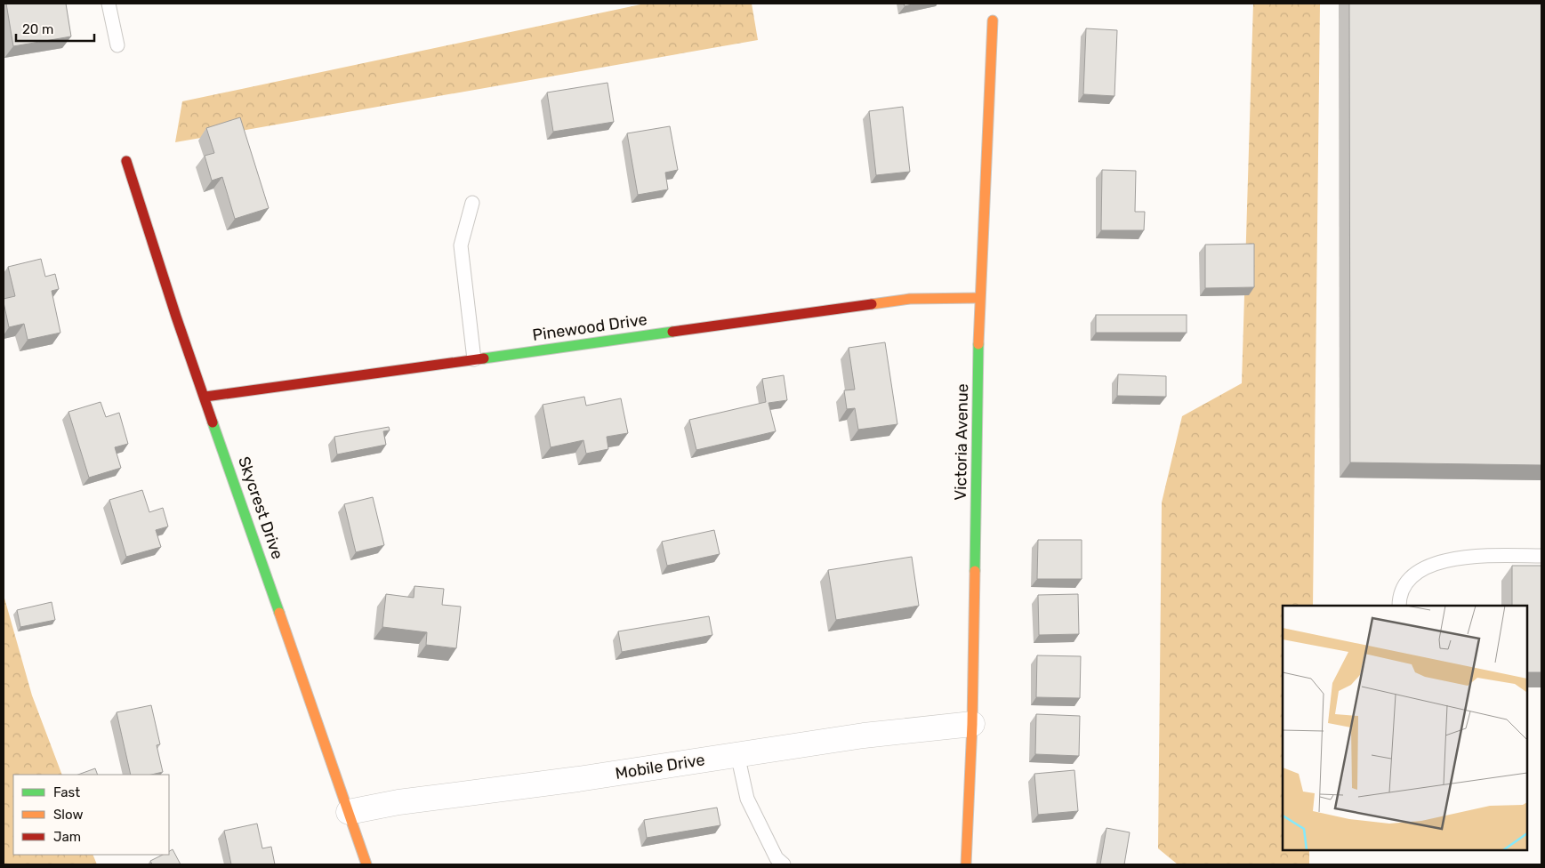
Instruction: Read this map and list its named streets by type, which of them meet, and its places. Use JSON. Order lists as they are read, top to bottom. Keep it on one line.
{"streets":{"street":["Pinewood Drive","Victoria Avenue","Skycrest Drive","Mobile Drive"]},"crossings":[["Pinewood Drive","Victoria Avenue"],["Pinewood Drive","Skycrest Drive"],["Victoria Avenue","Mobile Drive"],["Skycrest Drive","Mobile Drive"]],"legend":["Fast","Slow","Jam"],"scale_bar":"20 m"}
